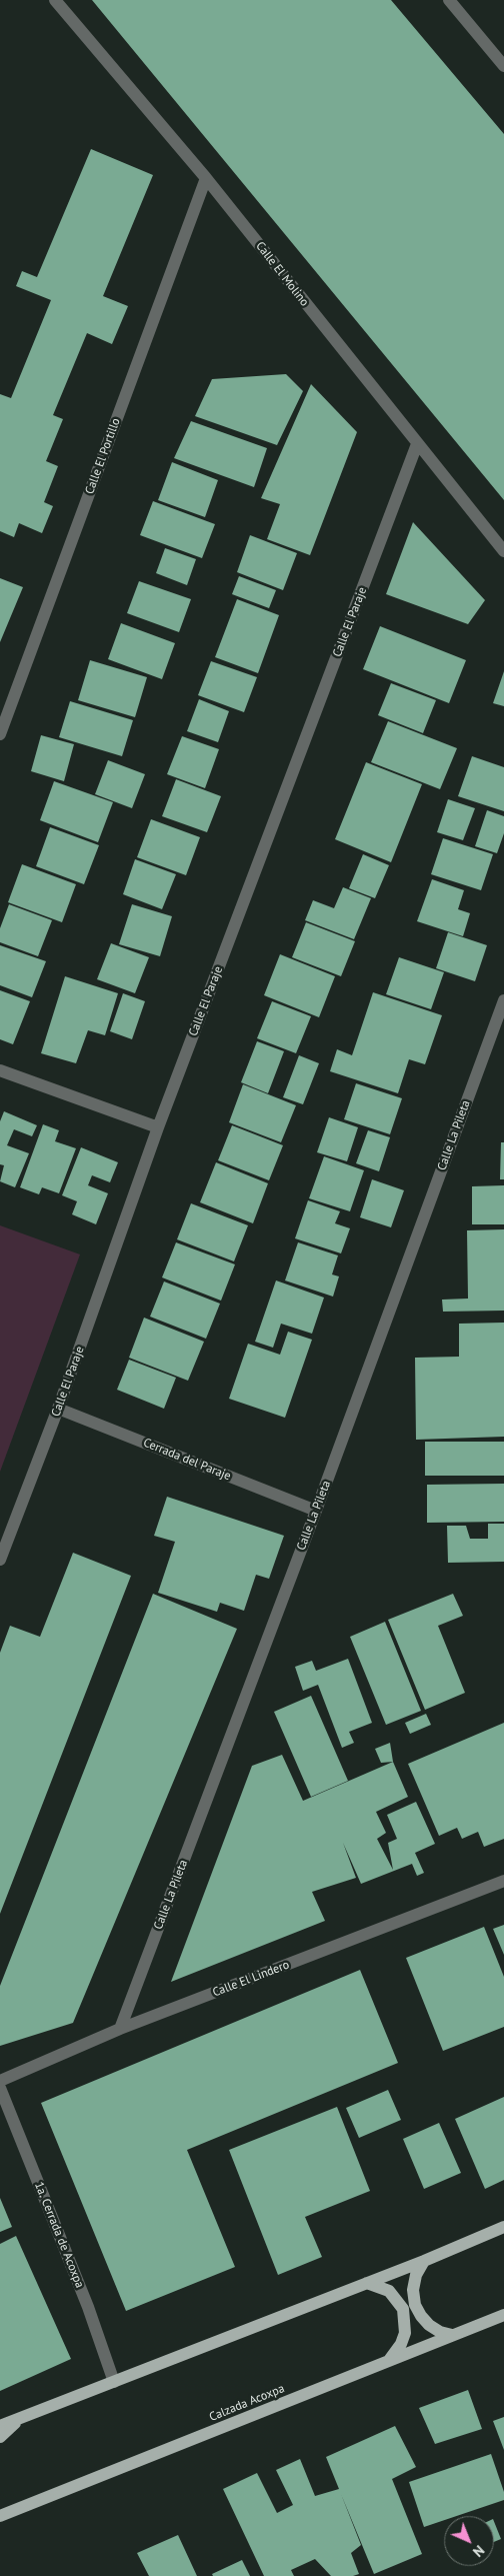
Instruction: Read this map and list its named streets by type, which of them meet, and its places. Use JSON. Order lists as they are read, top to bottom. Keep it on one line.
{"streets":{"main road":["Calzada Acoxpa"],"street":["Calle El Molino","Calle El Portillo","Calle El Paraje","Calle La Pileta","Cerrada del Paraje","Calle El Lindero","1a. Cerrada de Acoxpa"]},"crossings":[["Calle El Molino","Calle El Portillo"],["Calle El Molino","Calle El Paraje"],["Calle El Paraje","Cerrada del Paraje"],["Calle La Pileta","Cerrada del Paraje"],["Calle La Pileta","Calle El Lindero"]],"north":"bottom right"}
